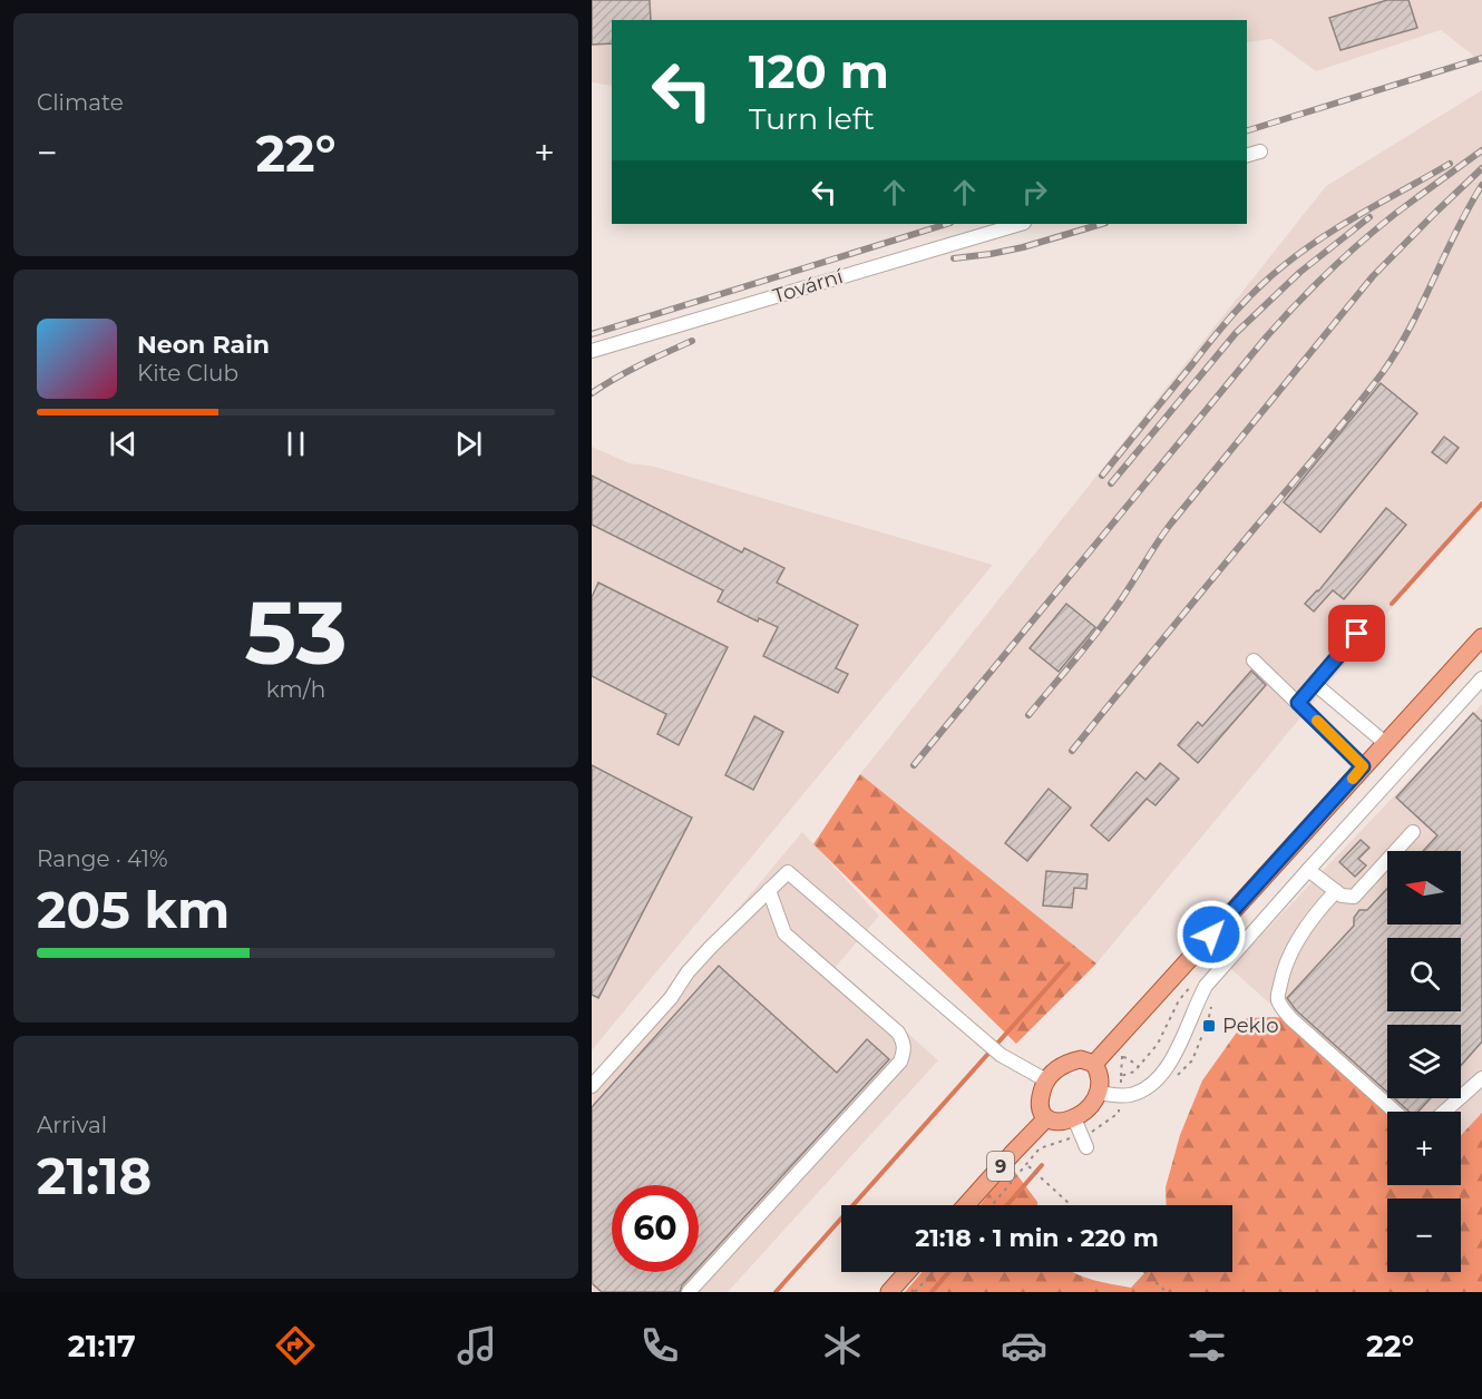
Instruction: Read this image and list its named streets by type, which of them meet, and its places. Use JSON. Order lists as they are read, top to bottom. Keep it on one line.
{"streets":{"main road":["9"],"street":["Tovární"]},"places":{"transit":["Peklo"]},"north":"left","page":{"tile":["Climate",["53","km/h"],["Range · 41%","205 km"],["Arrival","21:18"]],"turn":["120 m","Turn left"],"heat":["−","22°","+"],"song":["Neon Rain","Kite Club"],"map_buttons":["+","−"],"limit":"60","trip":"21:18 · 1 min · 220 m","tabs":["21:17","22°"]}}
